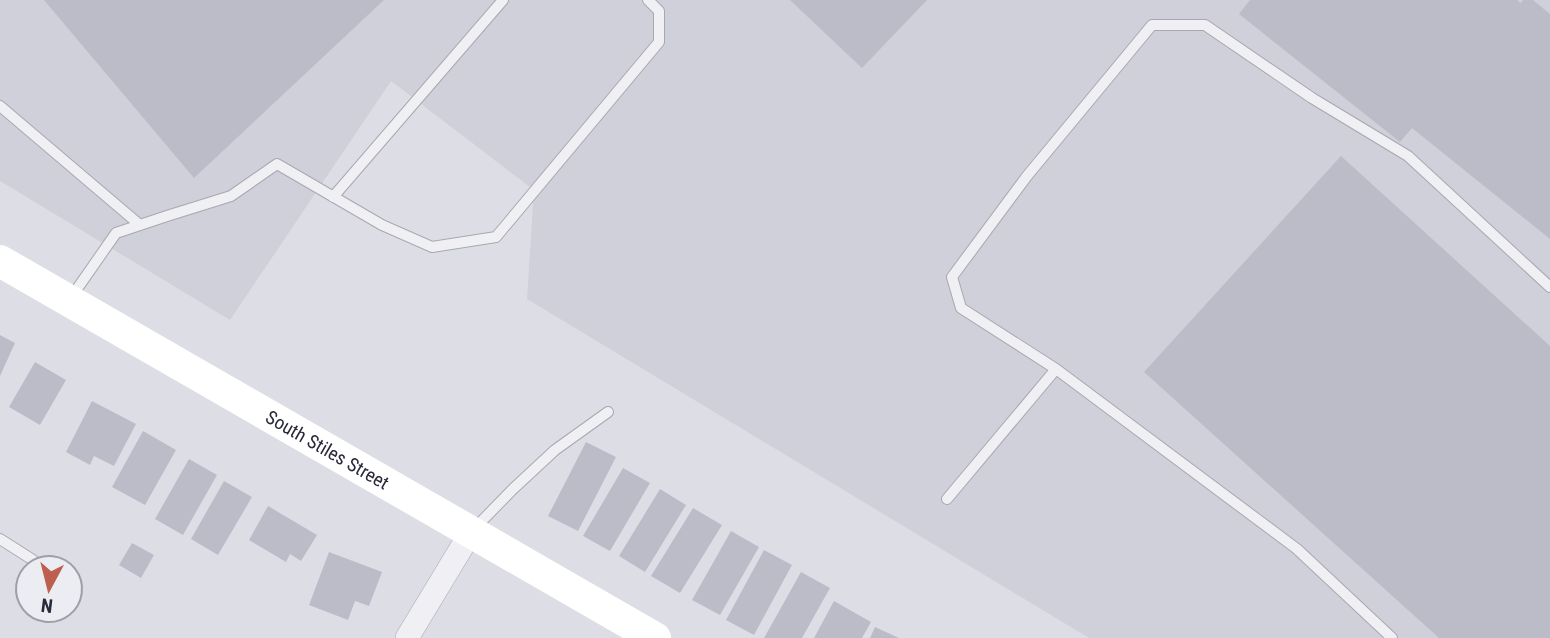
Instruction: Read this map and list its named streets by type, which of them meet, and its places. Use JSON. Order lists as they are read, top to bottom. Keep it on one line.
{"streets":{"main road":["South Stiles Street"]},"north":"bottom"}
